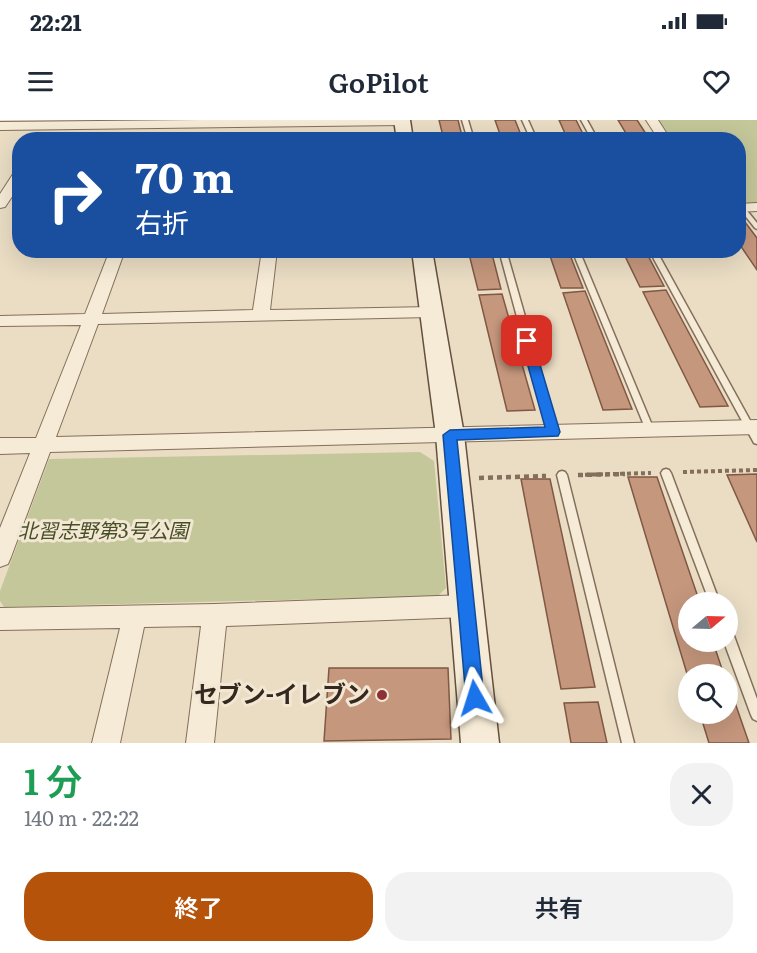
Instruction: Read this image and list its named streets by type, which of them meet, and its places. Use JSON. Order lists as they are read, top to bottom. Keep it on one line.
{"parks":["北習志野第3号公園"],"places":["セブン-イレブン"],"north":"right","page":{"status":"22:21","header":"GoPilot","turn":["70 m","右折"],"heading":["1 分","140 m · 22:22"],"buttons":["終了","共有"]}}
